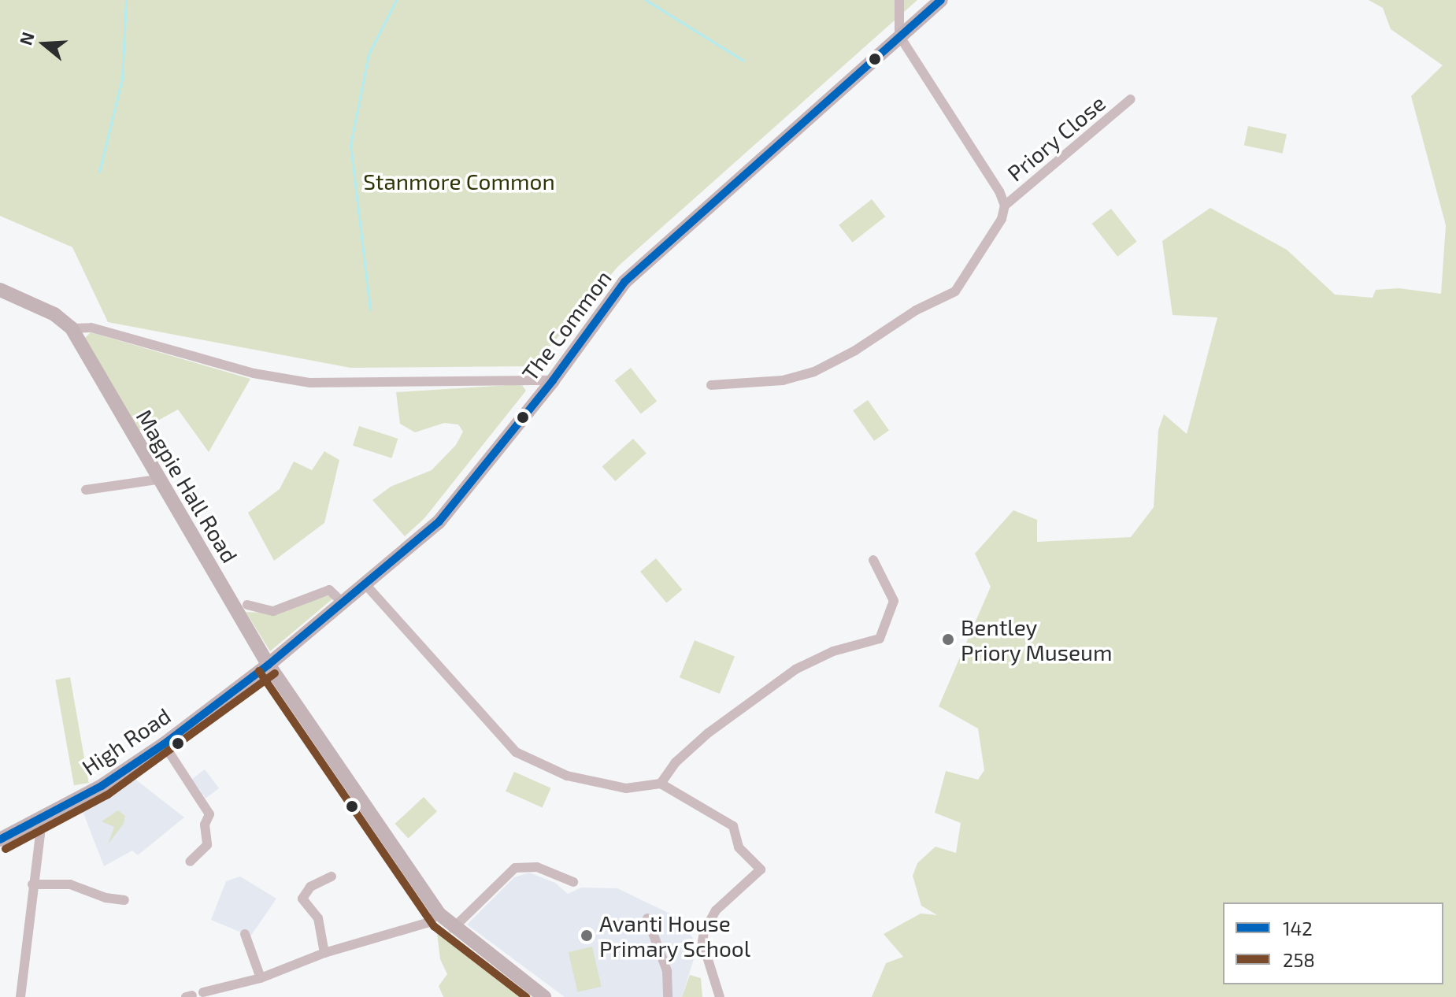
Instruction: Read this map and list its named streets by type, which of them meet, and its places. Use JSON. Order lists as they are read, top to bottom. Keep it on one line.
{"streets":{"main road":["The Common","Magpie Hall Road","High Road"],"street":["Priory Close"]},"crossings":[["The Common","Magpie Hall Road"],["The Common","High Road"],["Magpie Hall Road","High Road"]],"parks":["Stanmore Common"],"places":["Bentley Priory Museum","Avanti House Primary School"],"lines":["transit line 142","transit line 258"],"legend":["142","258"],"north":"left"}
